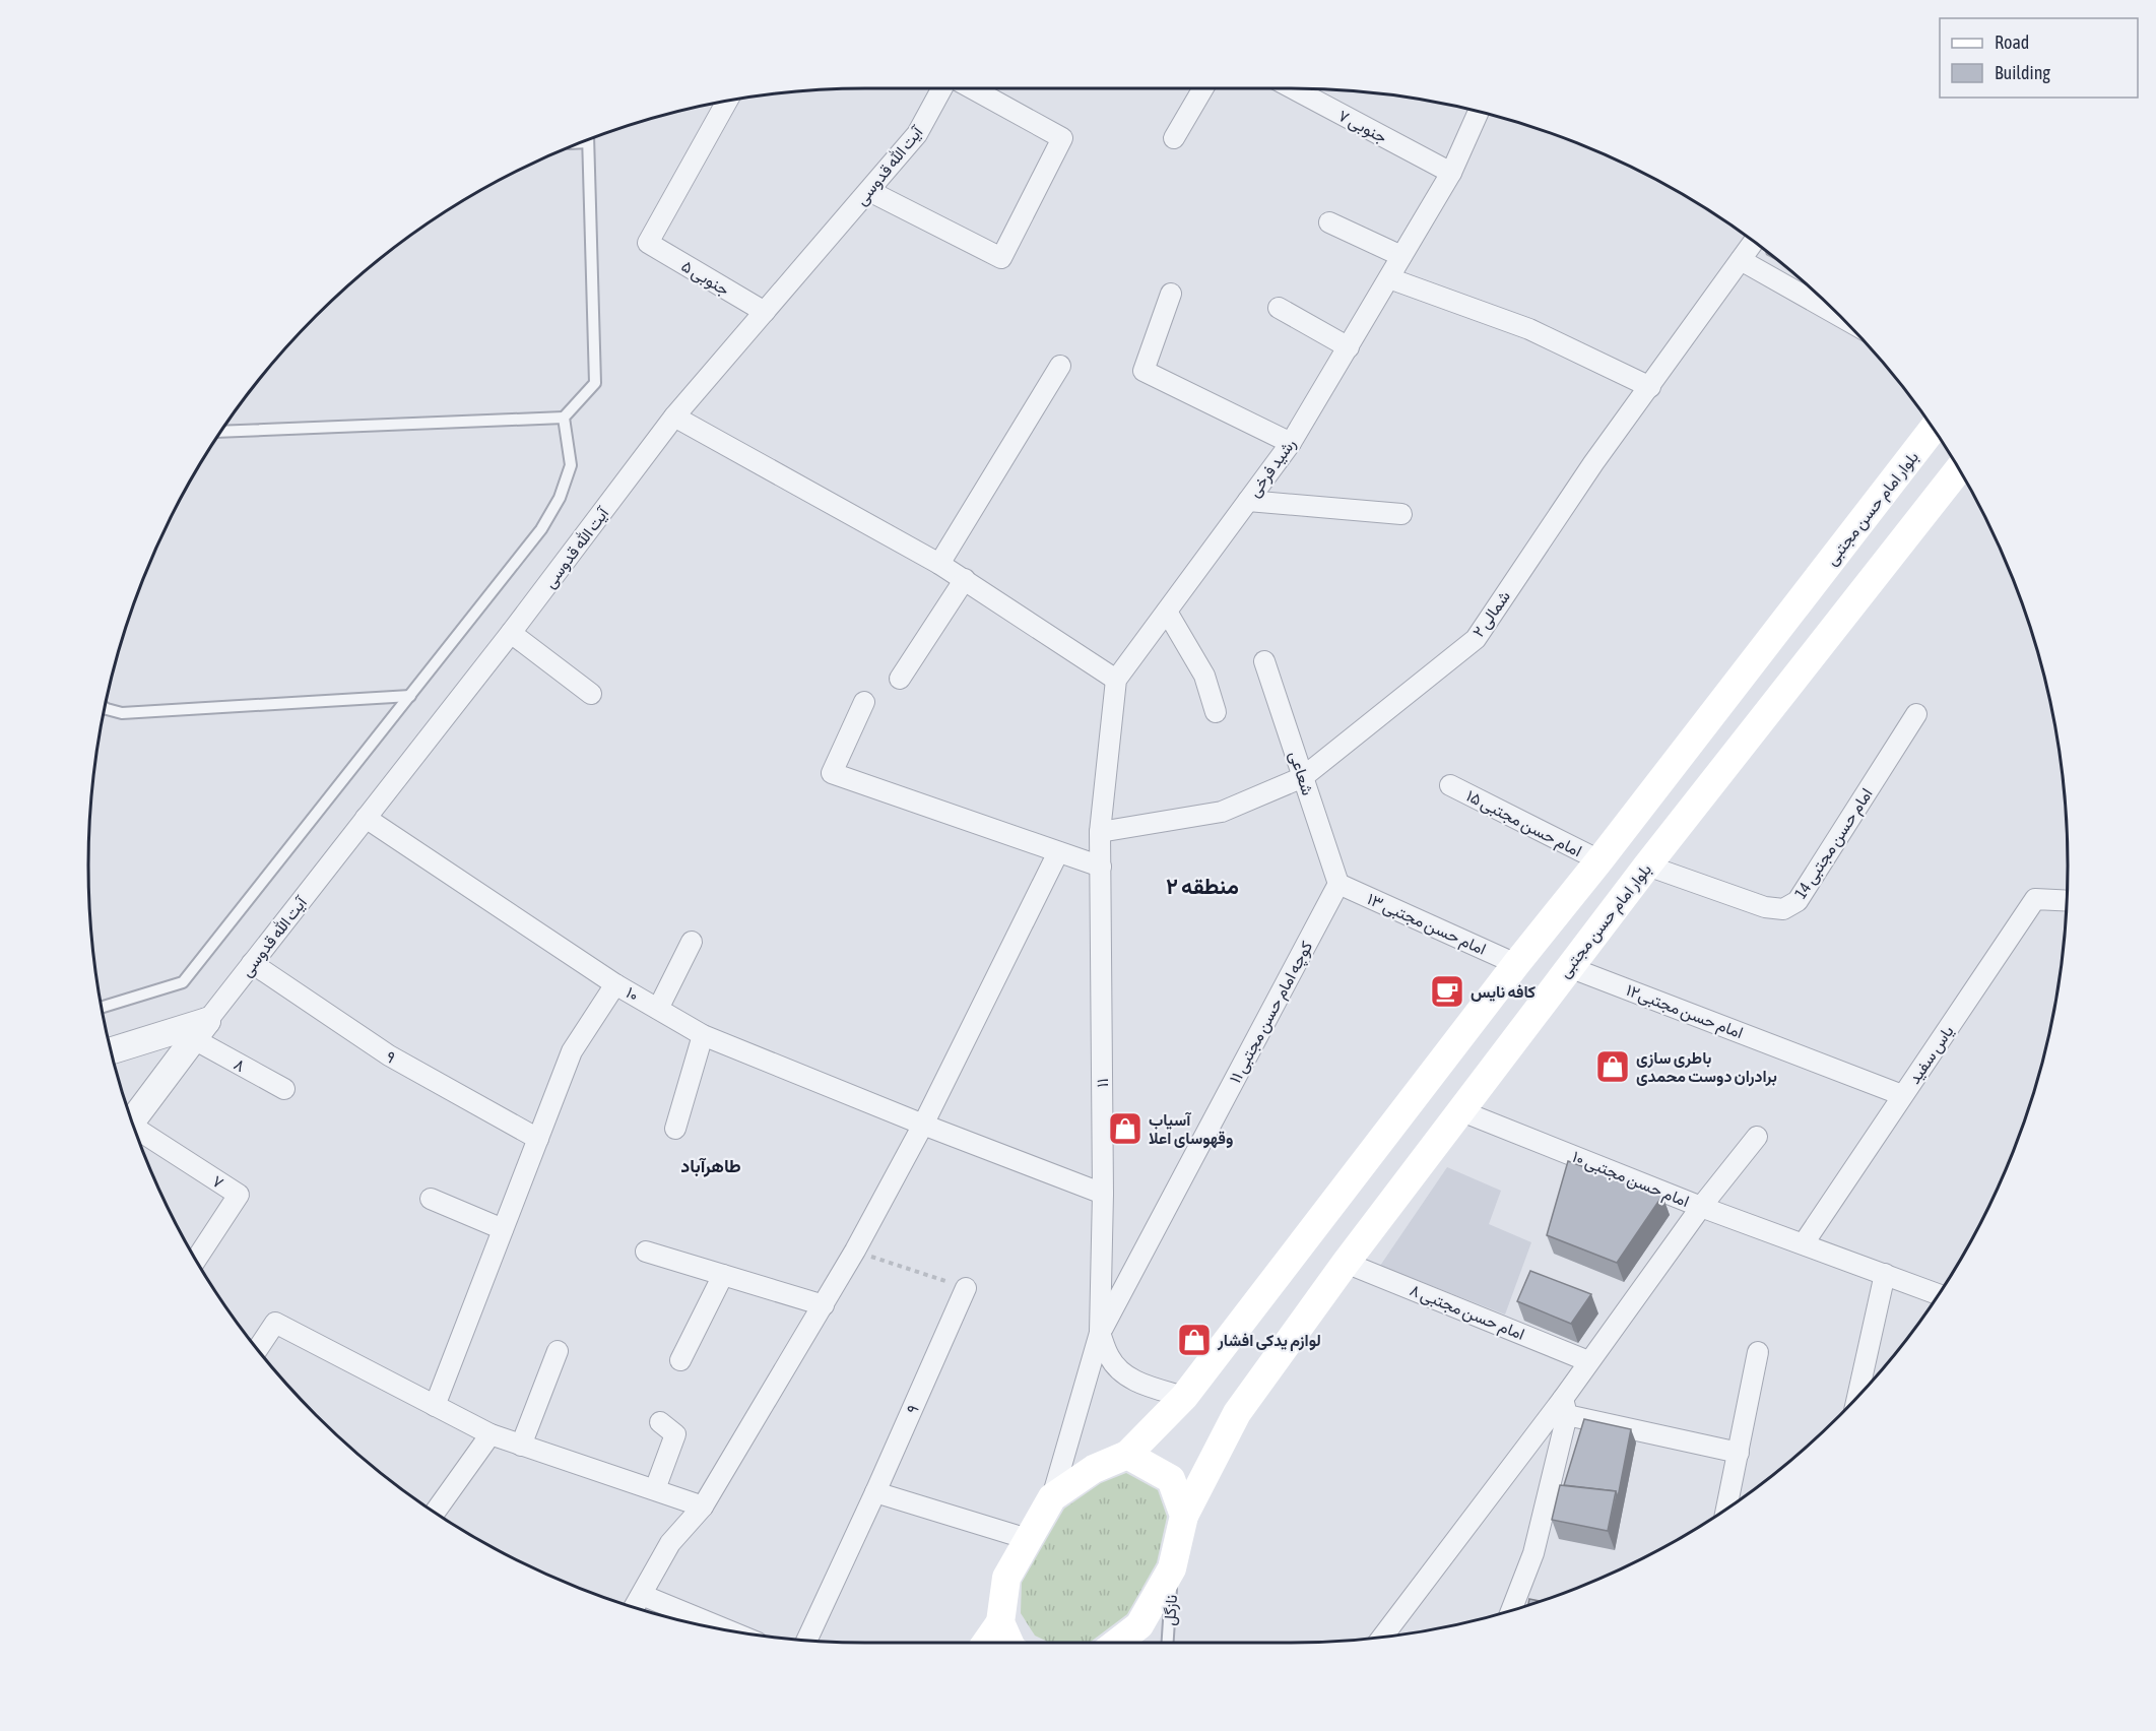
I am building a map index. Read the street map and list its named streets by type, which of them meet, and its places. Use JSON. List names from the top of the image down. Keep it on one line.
{"streets":{"main road":["بلوار امام حسن مجتبی"],"street":["۷ جنوبی","آیت الله قدوسی","۵ جنوبی","رشید فرخی","۲ شمالی","شعاعی","امام حسن مجتبی ۱۵","امام حسن مجتبی 14","امام حسن مجتبی ۱۳","۱۰","امام حسن مجتبی۱۲","کوچه امام حسن مجتبی ۱۱","یاس سفید","۹","۸","۱۱","امام حسن مجتبی ۱۰","۷","امام حسن مجتبی ۸"],"lane":["نازگل"]},"crossings":[["۷ جنوبی","رشید فرخی"],["آیت الله قدوسی","۵ جنوبی"],["آیت الله قدوسی","۱۰"],["آیت الله قدوسی","۹"],["آیت الله قدوسی","۸"],["بلوار امام حسن مجتبی","امام حسن مجتبی ۱۵"],["بلوار امام حسن مجتبی","امام حسن مجتبی 14"],["بلوار امام حسن مجتبی","امام حسن مجتبی ۱۳"],["بلوار امام حسن مجتبی","امام حسن مجتبی۱۲"],["بلوار امام حسن مجتبی","۱۱"],["بلوار امام حسن مجتبی","امام حسن مجتبی ۱۰"],["بلوار امام حسن مجتبی","امام حسن مجتبی ۸"],["بلوار امام حسن مجتبی","نازگل"],["۲ شمالی","شعاعی"],["۲ شمالی","۱۱"],["شعاعی","امام حسن مجتبی ۱۳"],["شعاعی","کوچه امام حسن مجتبی ۱۱"],["امام حسن مجتبی ۱۳","کوچه امام حسن مجتبی ۱۱"],["۱۰","۱۱"],["امام حسن مجتبی۱۲","یاس سفید"],["کوچه امام حسن مجتبی ۱۱","۱۱"],["یاس سفید","امام حسن مجتبی ۱۰"]],"districts":["منطقه ۲","طاهرآباد"],"places":{"cafe":["کافه نایس"],"shop":["باطری سازی برادران دوست محمدی","آسیاب وقهوسای اعلا","لوازم یدکی افشار"]},"legend":["Road","Building"]}
